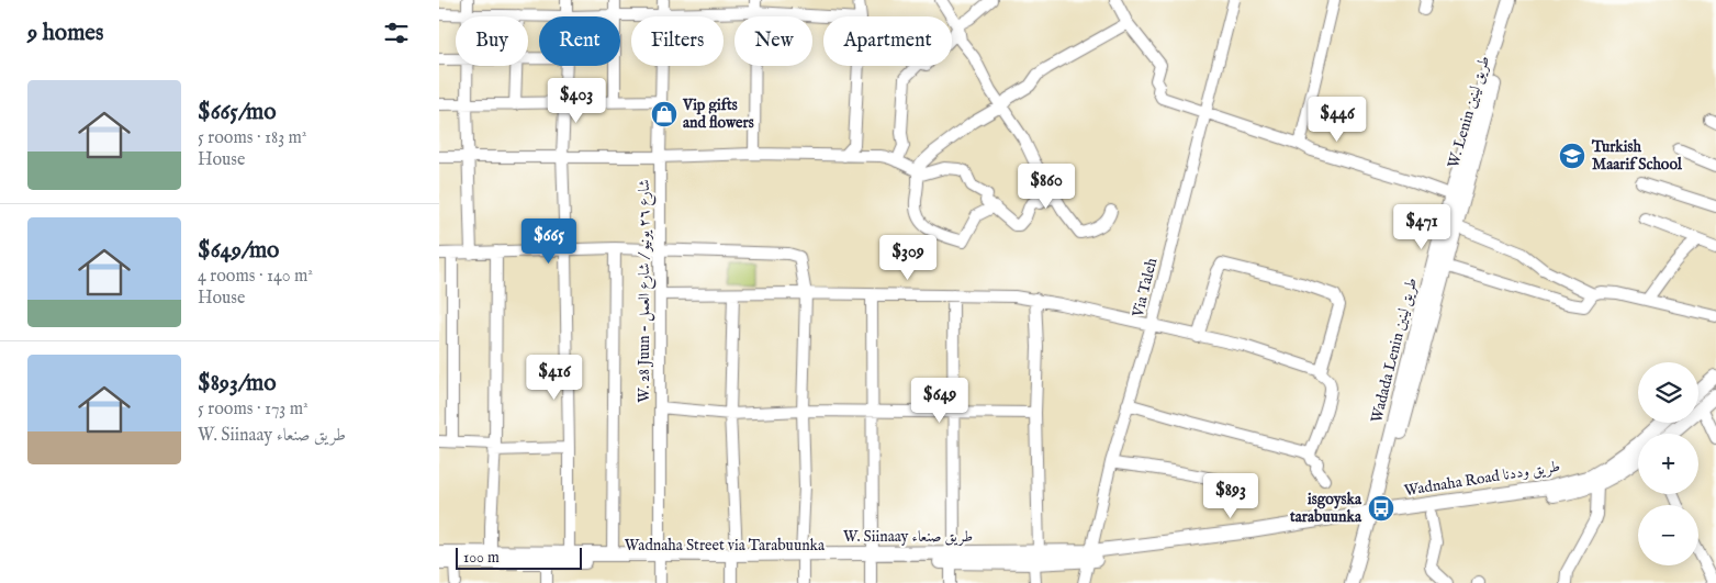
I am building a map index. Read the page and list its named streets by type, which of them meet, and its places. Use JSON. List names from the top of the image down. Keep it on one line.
{"streets":{"main road":["W. Lenin طريق لينين","Wadada Lenin طريق لينين","Wadnaha Road طريق وددنا","W. Siinaay طريق صنعاء","Wadnaha Street via Tarabuunka"],"street":["Via Taleh","W. 28 Juun - شارع ٢٦ يونيو / شارع العمل"]},"crossings":[["W. Lenin طريق لينين","Wadada Lenin طريق لينين"],["Via Taleh","W. Siinaay طريق صنعاء"],["W. 28 Juun - شارع ٢٦ يونيو / شارع العمل","W. Siinaay طريق صنعاء"],["W. 28 Juun - شارع ٢٦ يونيو / شارع العمل","Wadnaha Street via Tarabuunka"],["Wadada Lenin طريق لينين","Wadnaha Road طريق وددنا"],["Wadada Lenin طريق لينين","W. Siinaay طريق صنعاء"],["Wadnaha Road طريق وددنا","W. Siinaay طريق صنعاء"],["W. Siinaay طريق صنعاء","Wadnaha Street via Tarabuunka"]],"places":{"shop":["Vip gifts and flowers"],"school or university":["Turkish Maarif School"],"bus stop":["isgoyska tarabuunka"]},"scale_bar":"100 m","page":{"heading":"9 homes","chip":["Buy","Rent","Filters","New","Apartment"],"list":[{"name":"$665/mo","note":"5 rooms · 183 m² · House"},{"name":"$649/mo","note":"4 rooms · 140 m² · House"},{"name":"$893/mo","note":"5 rooms · 173 m² · W. Siinaay طريق صنعاء"}],"price":["$403","$446","$860","$471","$665","$309","$416","$649","$893"],"map_buttons":["+","−"],"scale":"100 m"}}
